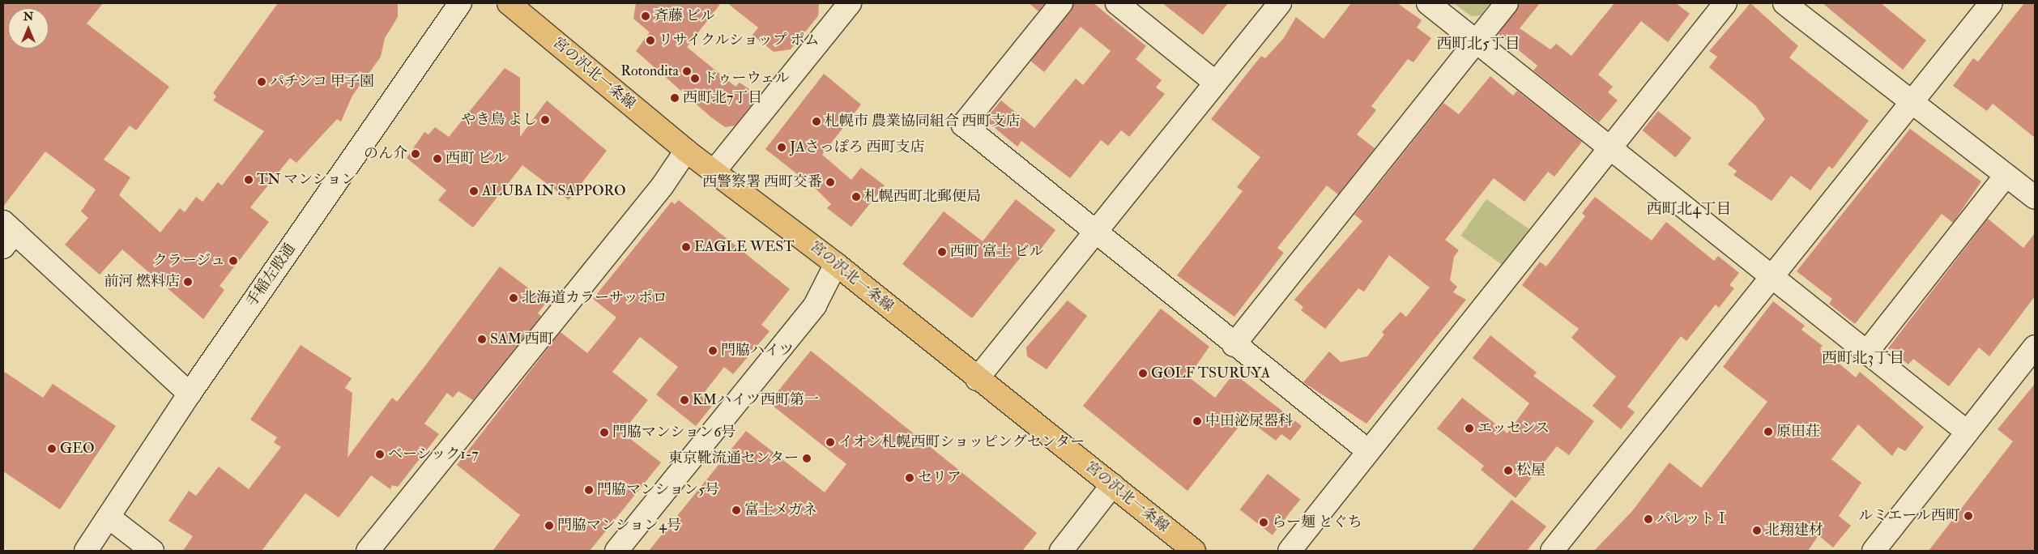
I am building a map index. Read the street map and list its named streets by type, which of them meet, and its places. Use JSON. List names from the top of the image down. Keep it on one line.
{"streets":{"main road":["宮の沢北一条線"],"street":["手稲左股通"]},"districts":["西町北5丁目","西町北4丁目","西町北3丁目"],"places":["斉藤 ビル","リサイクルショップ ポム","Rotondita","ドゥーウェル","パチンコ 甲子園","西町北7丁目","やき鳥 よし","札幌市 農業協同組合 西町支店","JAさっぽろ 西町支店","のん介","西町 ビル","TN マンション","西警察署 西町交番","ALUBA IN SAPPORO","札幌西町北郵便局","EAGLE WEST","西町 富士 ビル","クラージュ","前河 燃料店","北海道カラーサッポロ","SAM 西町","門脇ハイツ","GOLF TSURUYA","KMハイツ西町第一","中田泌尿器科","エッセンス","原田荘","門脇マンション6号","イオン札幌西町ショッピングセンター","GEO","ベーシック1-7","東京靴流通センター","松屋","セリア","門脇マンション5号","富士メガネ","ルミエール西町","パレットⅠ","らー麺 とぐち","門脇マンション4号","北翔建材"],"north":"top"}
